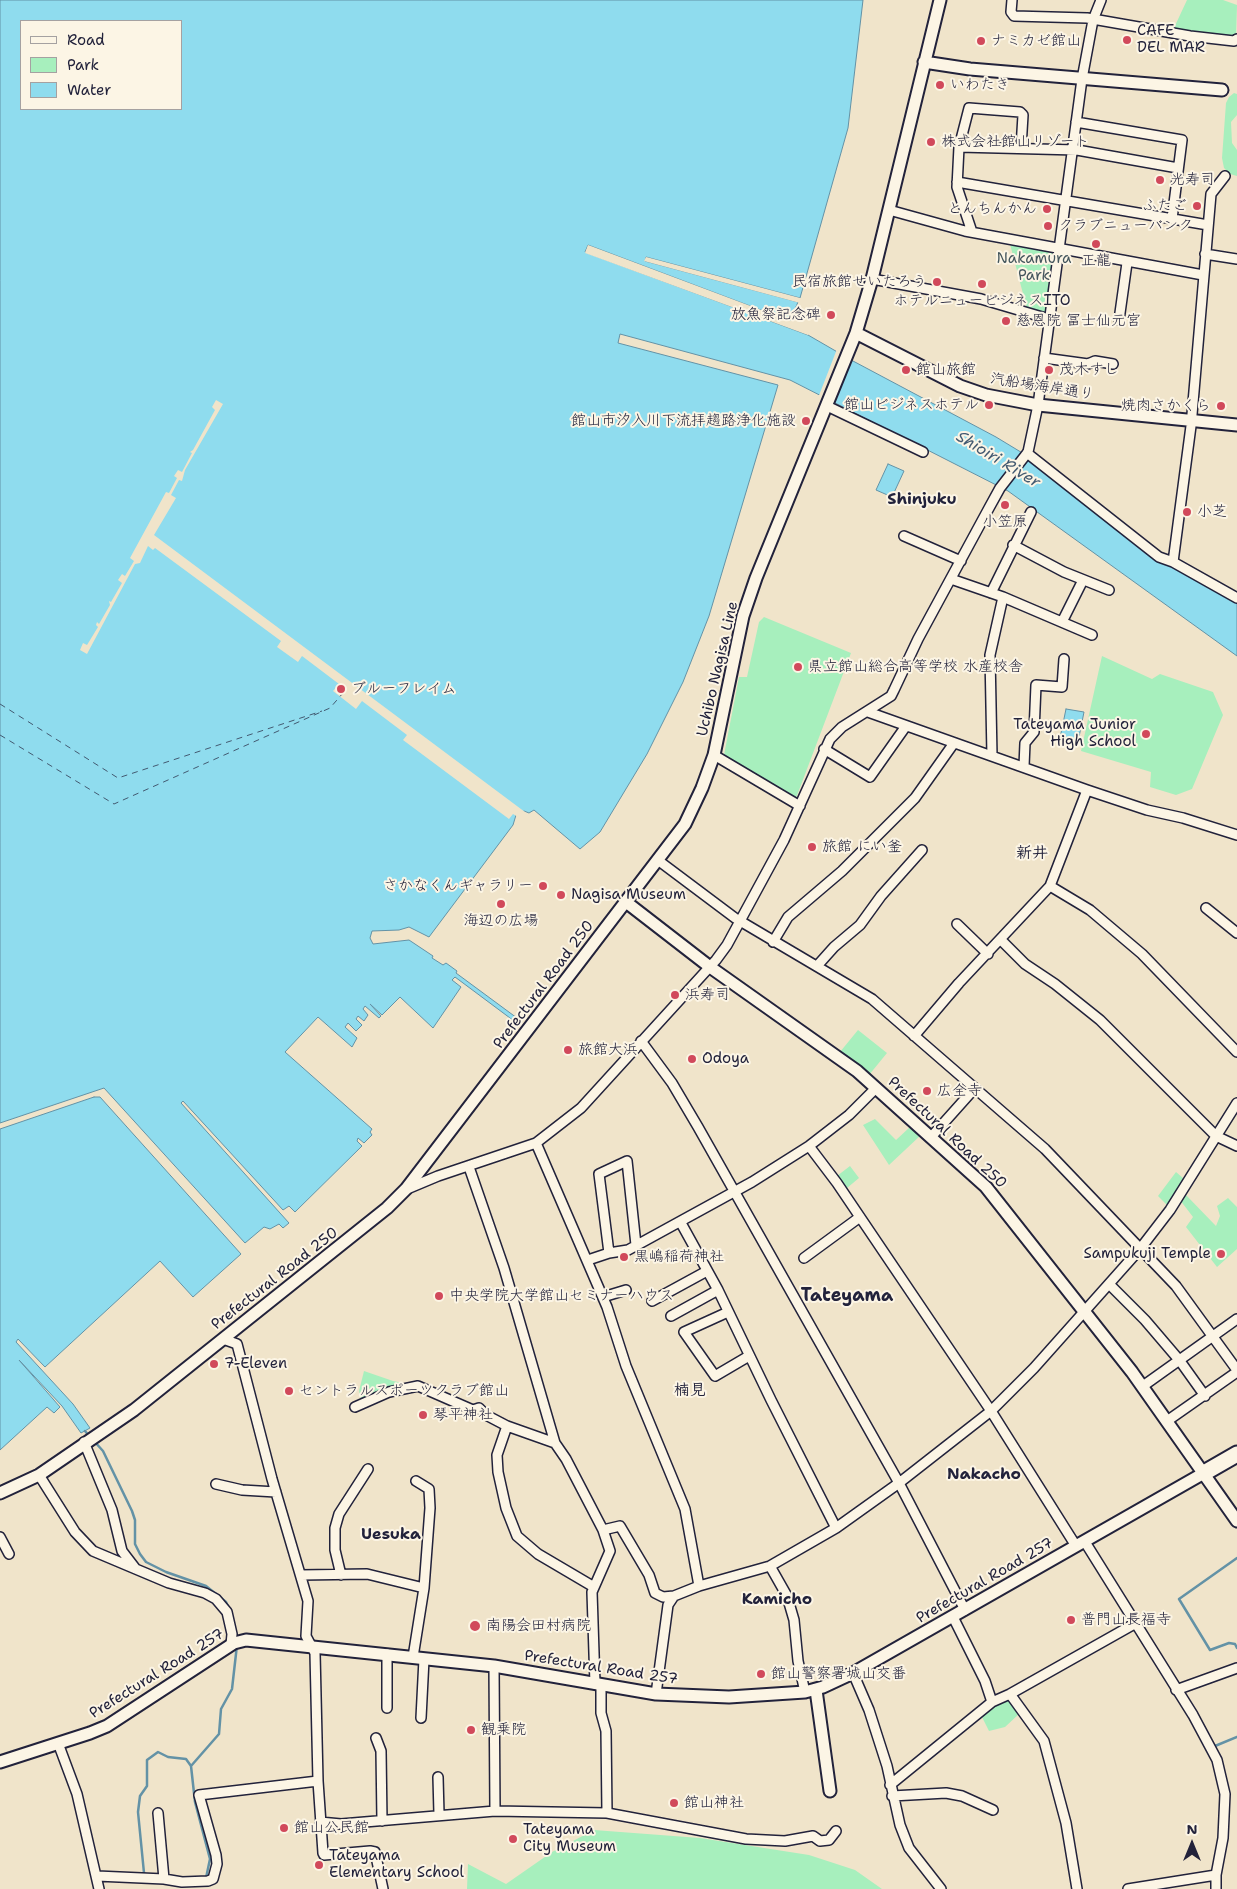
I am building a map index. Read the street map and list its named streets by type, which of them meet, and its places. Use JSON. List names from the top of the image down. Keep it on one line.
{"streets":{"main road":["汽船場海岸通り","Uchibo Nagisa Line","Prefectural Road 250","Prefectural Road 257"]},"crossings":[["汽船場海岸通り","Uchibo Nagisa Line"],["Uchibo Nagisa Line","Prefectural Road 250"],["Prefectural Road 250","Prefectural Road 257"]],"districts":["Shinjuku","新井","Tateyama","楠見","Nakacho","Uesuka","Kamicho"],"water":["Shioiri River"],"parks":["Nakamura Park"],"places":["CAFE DEL MAR","ナミカゼ館山","いわたき","株式会社館山リゾート","光寿司","ふたご","とんちんかん","クラブニューバンク","正龍","民宿旅館せいたろう","ホテルニュービジネスITO","放魚祭記念碑","慈恩院 冨士仙元宮","館山旅館","茂木すし","館山ビジネスホテル","焼肉さかくら","館山市汐入川下流拝趨路浄化施設","小笠原","小芝","県立館山総合高等学校 水産校舎","ブルーフレイム","Tateyama Junior High School","旅館 にい釜","さかなくんギャラリー","Nagisa Museum","海辺の広場","浜寿司","旅館大浜","Odoya","広全寺","Sampukuji Temple","黒嶋稲荷神社","中央学院大学館山セミナーハウス","7-Eleven","セントラルスポーツクラブ館山","琴平神社","普門山長福寺","南陽会田村病院","館山警察署城山交番","観乗院","館山神社","館山公民館","Tateyama City Museum","Tateyama Elementary School"],"legend":["Road","Park","Water"],"north":"top"}
